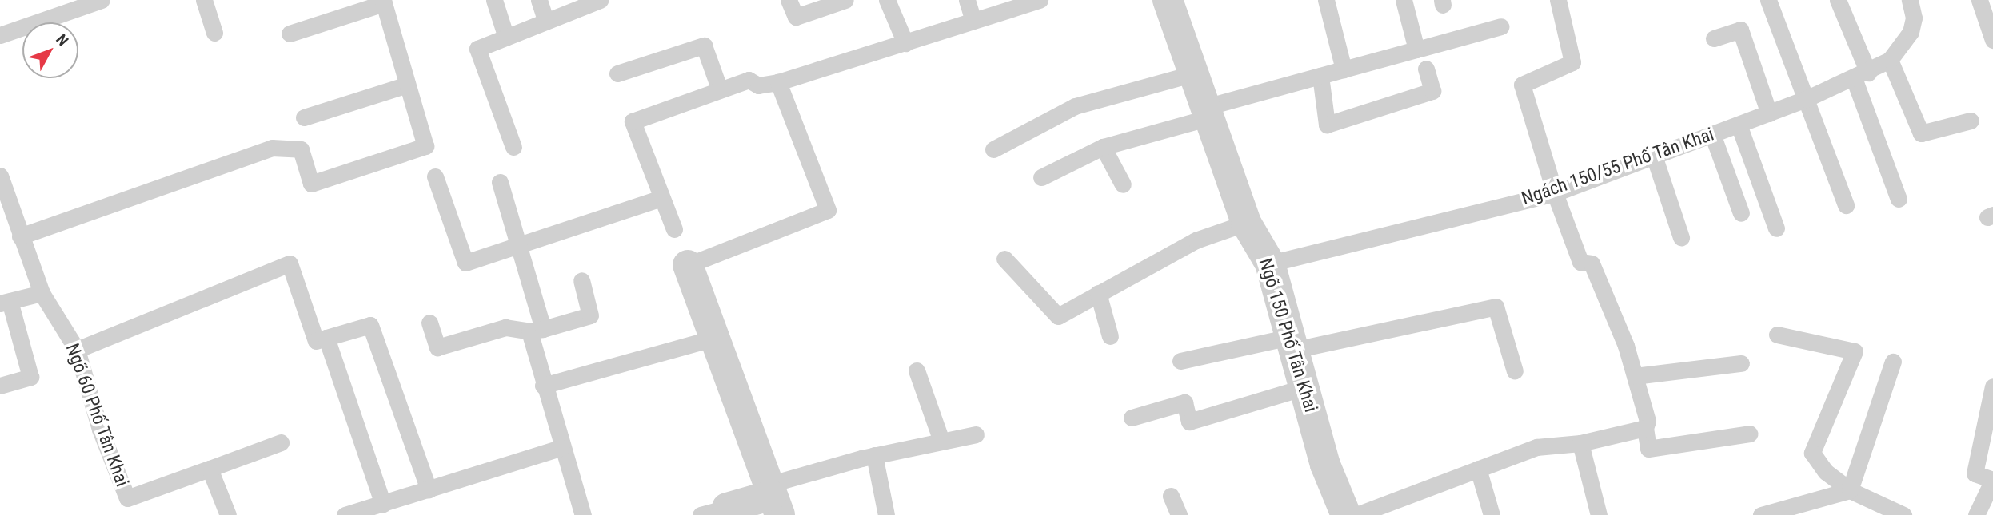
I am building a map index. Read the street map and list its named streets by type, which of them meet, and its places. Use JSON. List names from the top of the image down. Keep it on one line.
{"streets":{"street":["Ngõ 150 Phố Tân Khai"],"lane":["Ngách 150/55 Phố Tân Khai","Ngõ 60 Phố Tân Khai"]},"crossings":[["Ngách 150/55 Phố Tân Khai","Ngõ 150 Phố Tân Khai"]],"north":"top right"}
